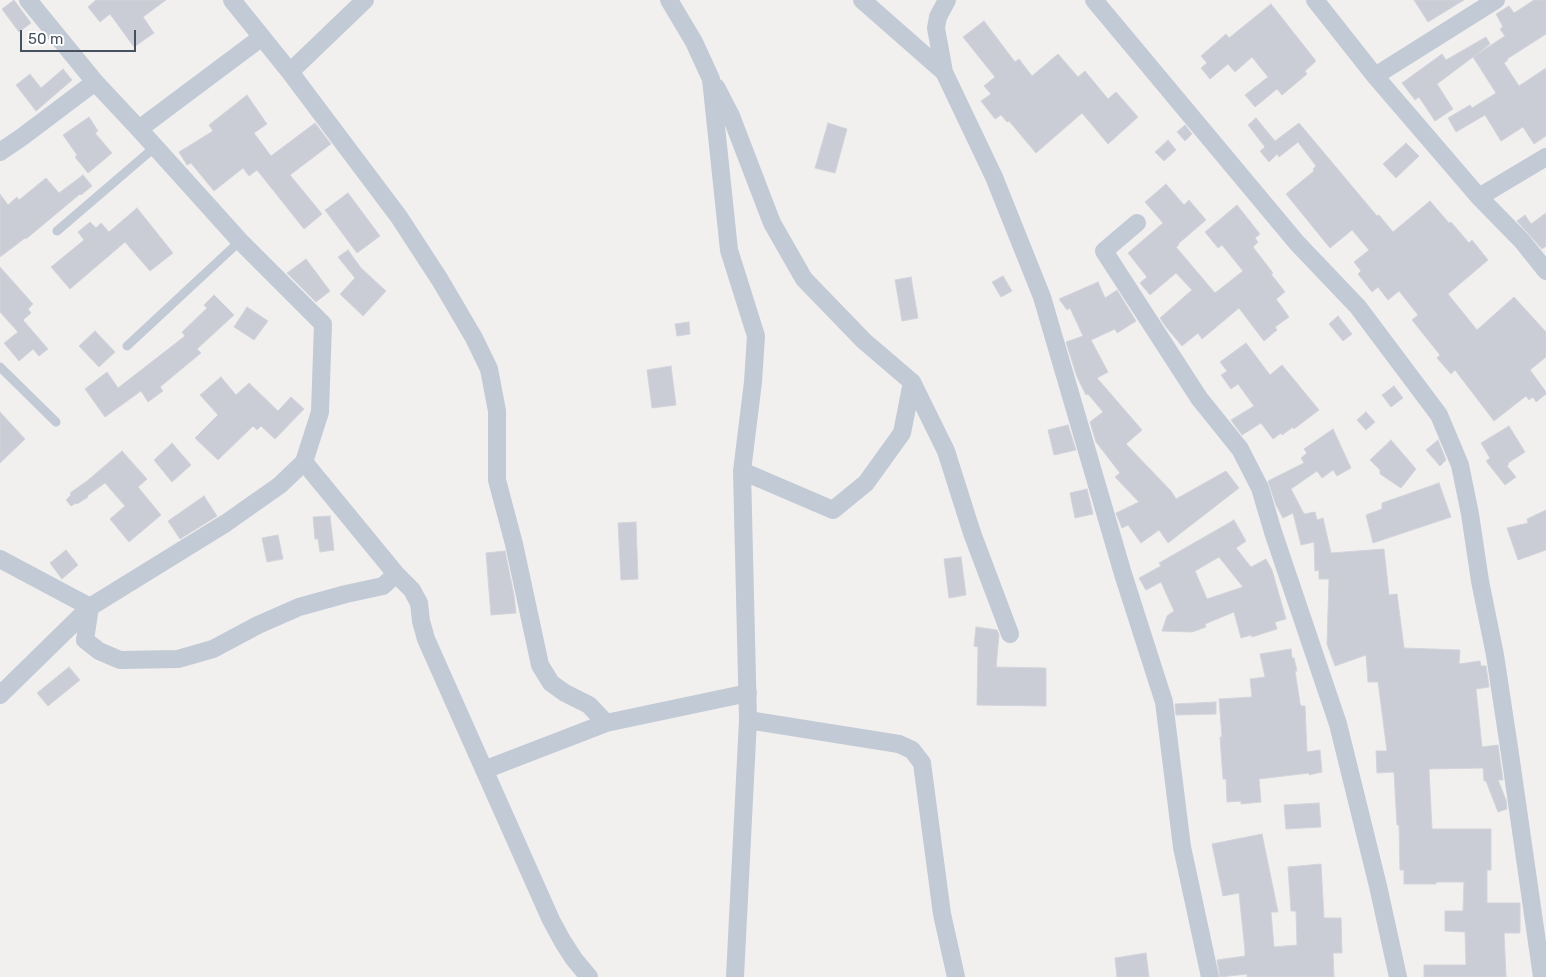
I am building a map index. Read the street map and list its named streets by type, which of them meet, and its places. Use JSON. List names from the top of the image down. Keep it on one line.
{"scale_bar":"50 m"}
